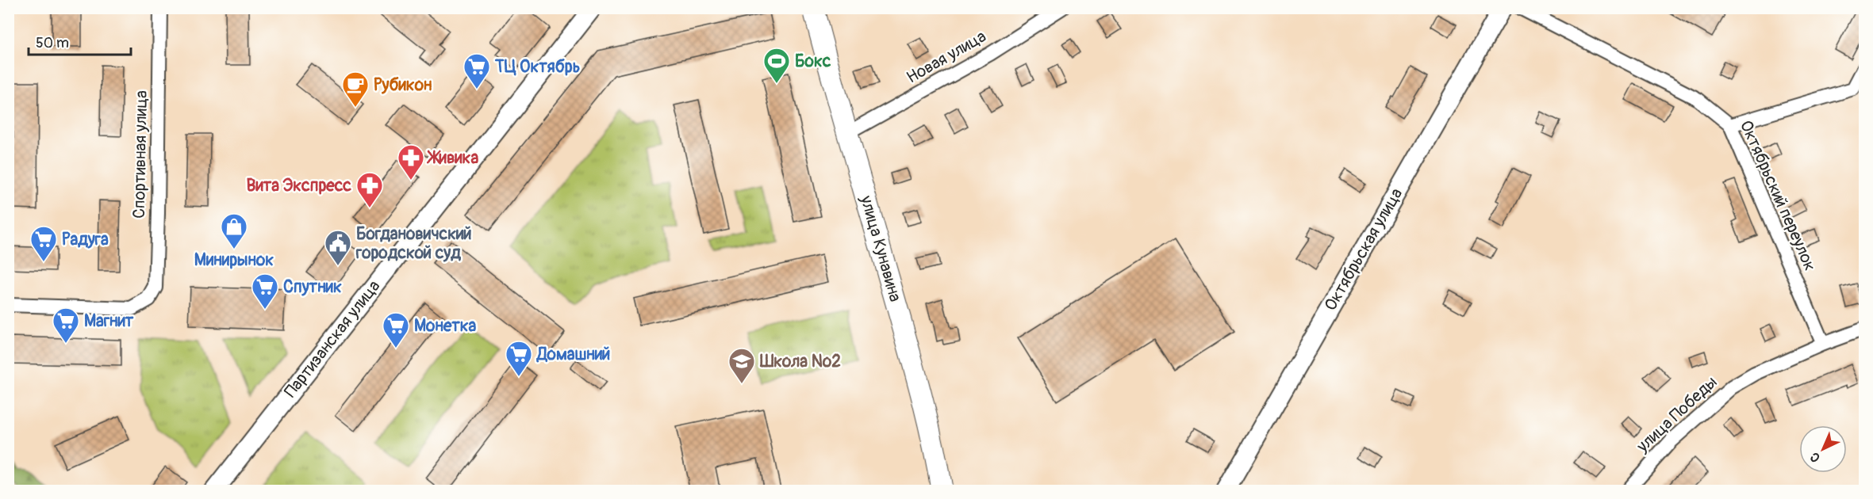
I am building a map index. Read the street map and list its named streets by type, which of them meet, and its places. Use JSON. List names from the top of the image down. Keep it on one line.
{"streets":{"main road":["улица Кунавина"],"street":["Новая улица","Спортивная улица","Октябрьский переулок","Октябрьская улица","Партизанская улица","улица Победы"]},"crossings":[["Новая улица","улица Кунавина"],["Октябрьский переулок","улица Победы"]],"places":{"sports":["Бокс"],"supermarket":["ТЦ Октябрь","Радуга","Спутник","Магнит","Монетка","Домашний"],"cafe":["Рубикон"],"pharmacy":["Живика","Вита Экспресс"],"shop":["Минирынок"],"public building":["Богдановичский городской суд"],"school or university":["Школа №2"]},"scale_bar":"50 m","north":"bottom left"}
